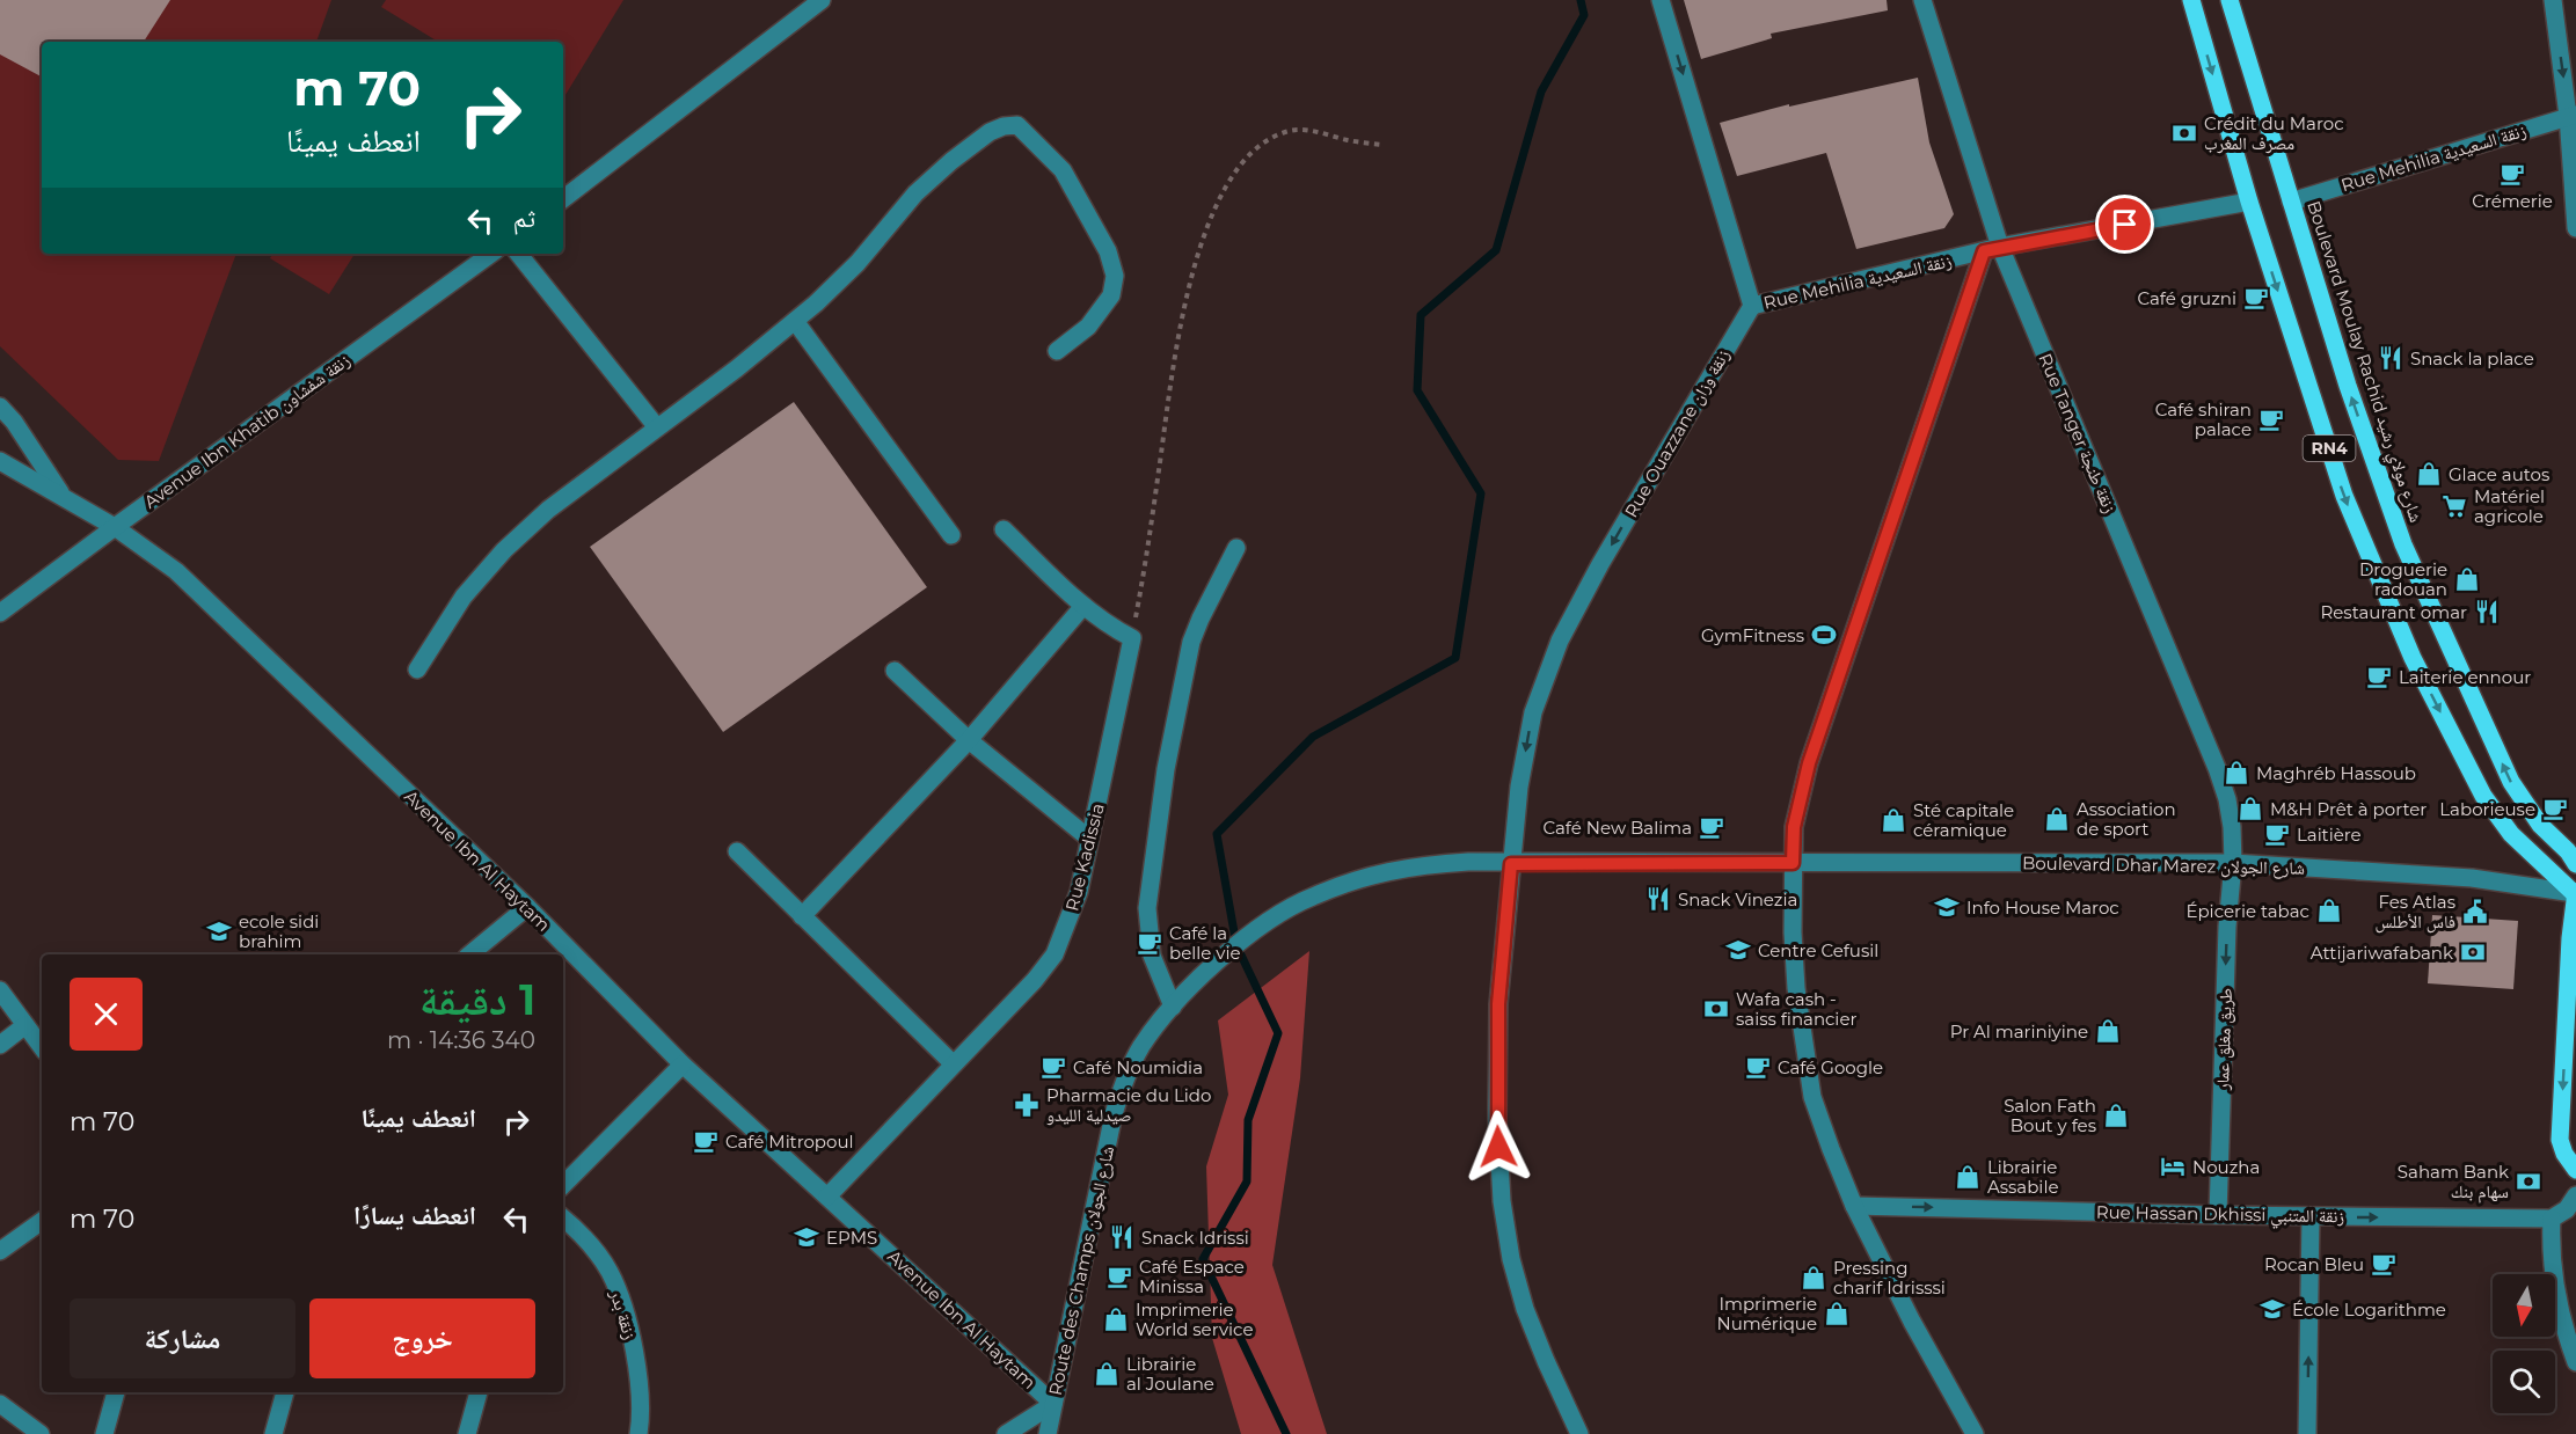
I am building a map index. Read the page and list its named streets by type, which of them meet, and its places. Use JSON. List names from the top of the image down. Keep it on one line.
{"streets":{"main road":["Boulevard Moulay Rachid شارع مولاي رشيد","RN4"],"street":["Rue Mehilia زنقة السعيدية","Avenue Ibn Khatib زنقة شفشاون","Rue Ouazzane زنقة وزان","Rue Tanger زنقة طنجة","Rue Kadissia","Avenue Ibn Al Haytam","Boulevard Dhar Marez شارع الجولان","طريق مغلق عمار","Rue Hassan Dkhissi زنقة المتنبي","Route des Champs شارع الجولان","زنقة بدر"]},"crossings":[["Rue Mehilia زنقة السعيدية","Boulevard Moulay Rachid شارع مولاي رشيد"],["Rue Mehilia زنقة السعيدية","Rue Ouazzane زنقة وزان"],["Rue Mehilia زنقة السعيدية","Rue Tanger زنقة طنجة"],["Rue Mehilia زنقة السعيدية","RN4"],["Avenue Ibn Khatib زنقة شفشاون","Avenue Ibn Al Haytam"],["Rue Ouazzane زنقة وزان","Boulevard Dhar Marez شارع الجولان"],["Rue Ouazzane زنقة وزان","Route des Champs شارع الجولان"],["Rue Tanger زنقة طنجة","Boulevard Dhar Marez شارع الجولان"],["Rue Tanger زنقة طنجة","طريق مغلق عمار"],["RN4","Boulevard Dhar Marez شارع الجولان"],["Rue Kadissia","Avenue Ibn Al Haytam"],["Avenue Ibn Al Haytam","Route des Champs شارع الجولان"],["Boulevard Dhar Marez شارع الجولان","طريق مغلق عمار"],["Boulevard Dhar Marez شارع الجولان","Route des Champs شارع الجولان"],["طريق مغلق عمار","Rue Hassan Dkhissi زنقة المتنبي"]],"one_way":["Rue Ouazzane زنقة وزان","طريق مغلق عمار","Rue Hassan Dkhissi زنقة المتنبي"],"places":{"bank":["Crédit du Maroc مصرف المغرب","Attijariwafabank","Wafa cash - saiss financier","Saham Bank سهام بنك"],"cafe":["Crémerie","Café gruzni","Café shiran palace","Laiterie ennour","Laborieuse","Café New Balima","Laitière","Café la belle vie","Café Noumidia","Café Google","Café Mitropoul","Rocan Bleu","Café Espace Minissa"],"restaurant":["Snack la place","Restaurant omar","Snack Vinezia","Snack Idrissi"],"shop":["Glace autos","Droguerie radouan","Maghréb Hassoub","M&H Prêt à porter","Association de sport","Sté capitale céramique","Épicerie tabac","Pr Al mariniyine","Salon Fath Bout y fes","Librairie Assabile","Pressing charif Idrisssi","Imprimerie Numérique","Imprimerie World service","Librairie al Joulane"],"supermarket":["Matériel agricole"],"sports":["GymFitness"],"school or university":["Info House Maroc","ecole sidi brahim","Centre Cefusil","EPMS","École Logarithme"],"public building":["Fes Atlas فاس الأطلس"],"pharmacy":["Pharmacie du Lido صيدلية الليدو"],"hotel":["Nouzha"]},"north":"bottom","page":{"turn":["70 m","انعطف يمينًا"],"then":"ثم","heading":["1 دقيقة","340 m · 14:36"],"list":[{"name":"انعطف يمينًا","value":"70 m"},{"name":"انعطف يسارًا","value":"70 m"}],"buttons":["خروج","مشاركة"]}}
